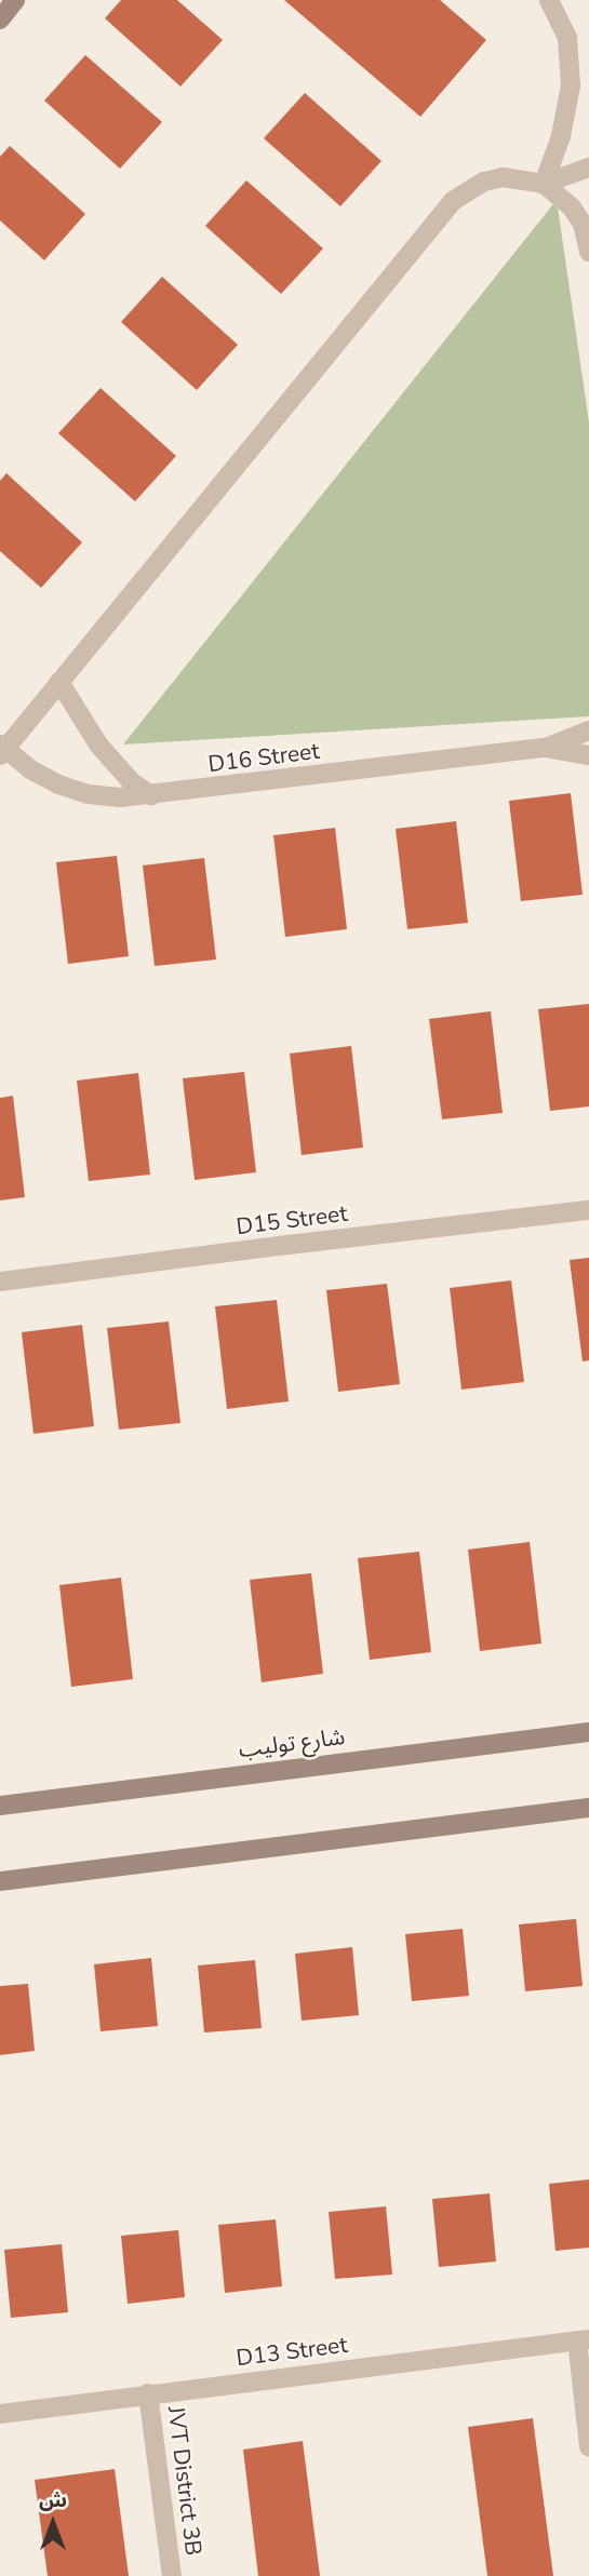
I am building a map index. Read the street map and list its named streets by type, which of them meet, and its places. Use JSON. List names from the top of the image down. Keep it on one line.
{"streets":{"street":["D16 Street","D15 Street","شارع توليب","D13 Street","JVT District 3B"]},"crossings":[["D13 Street","JVT District 3B"]],"north":"top"}
